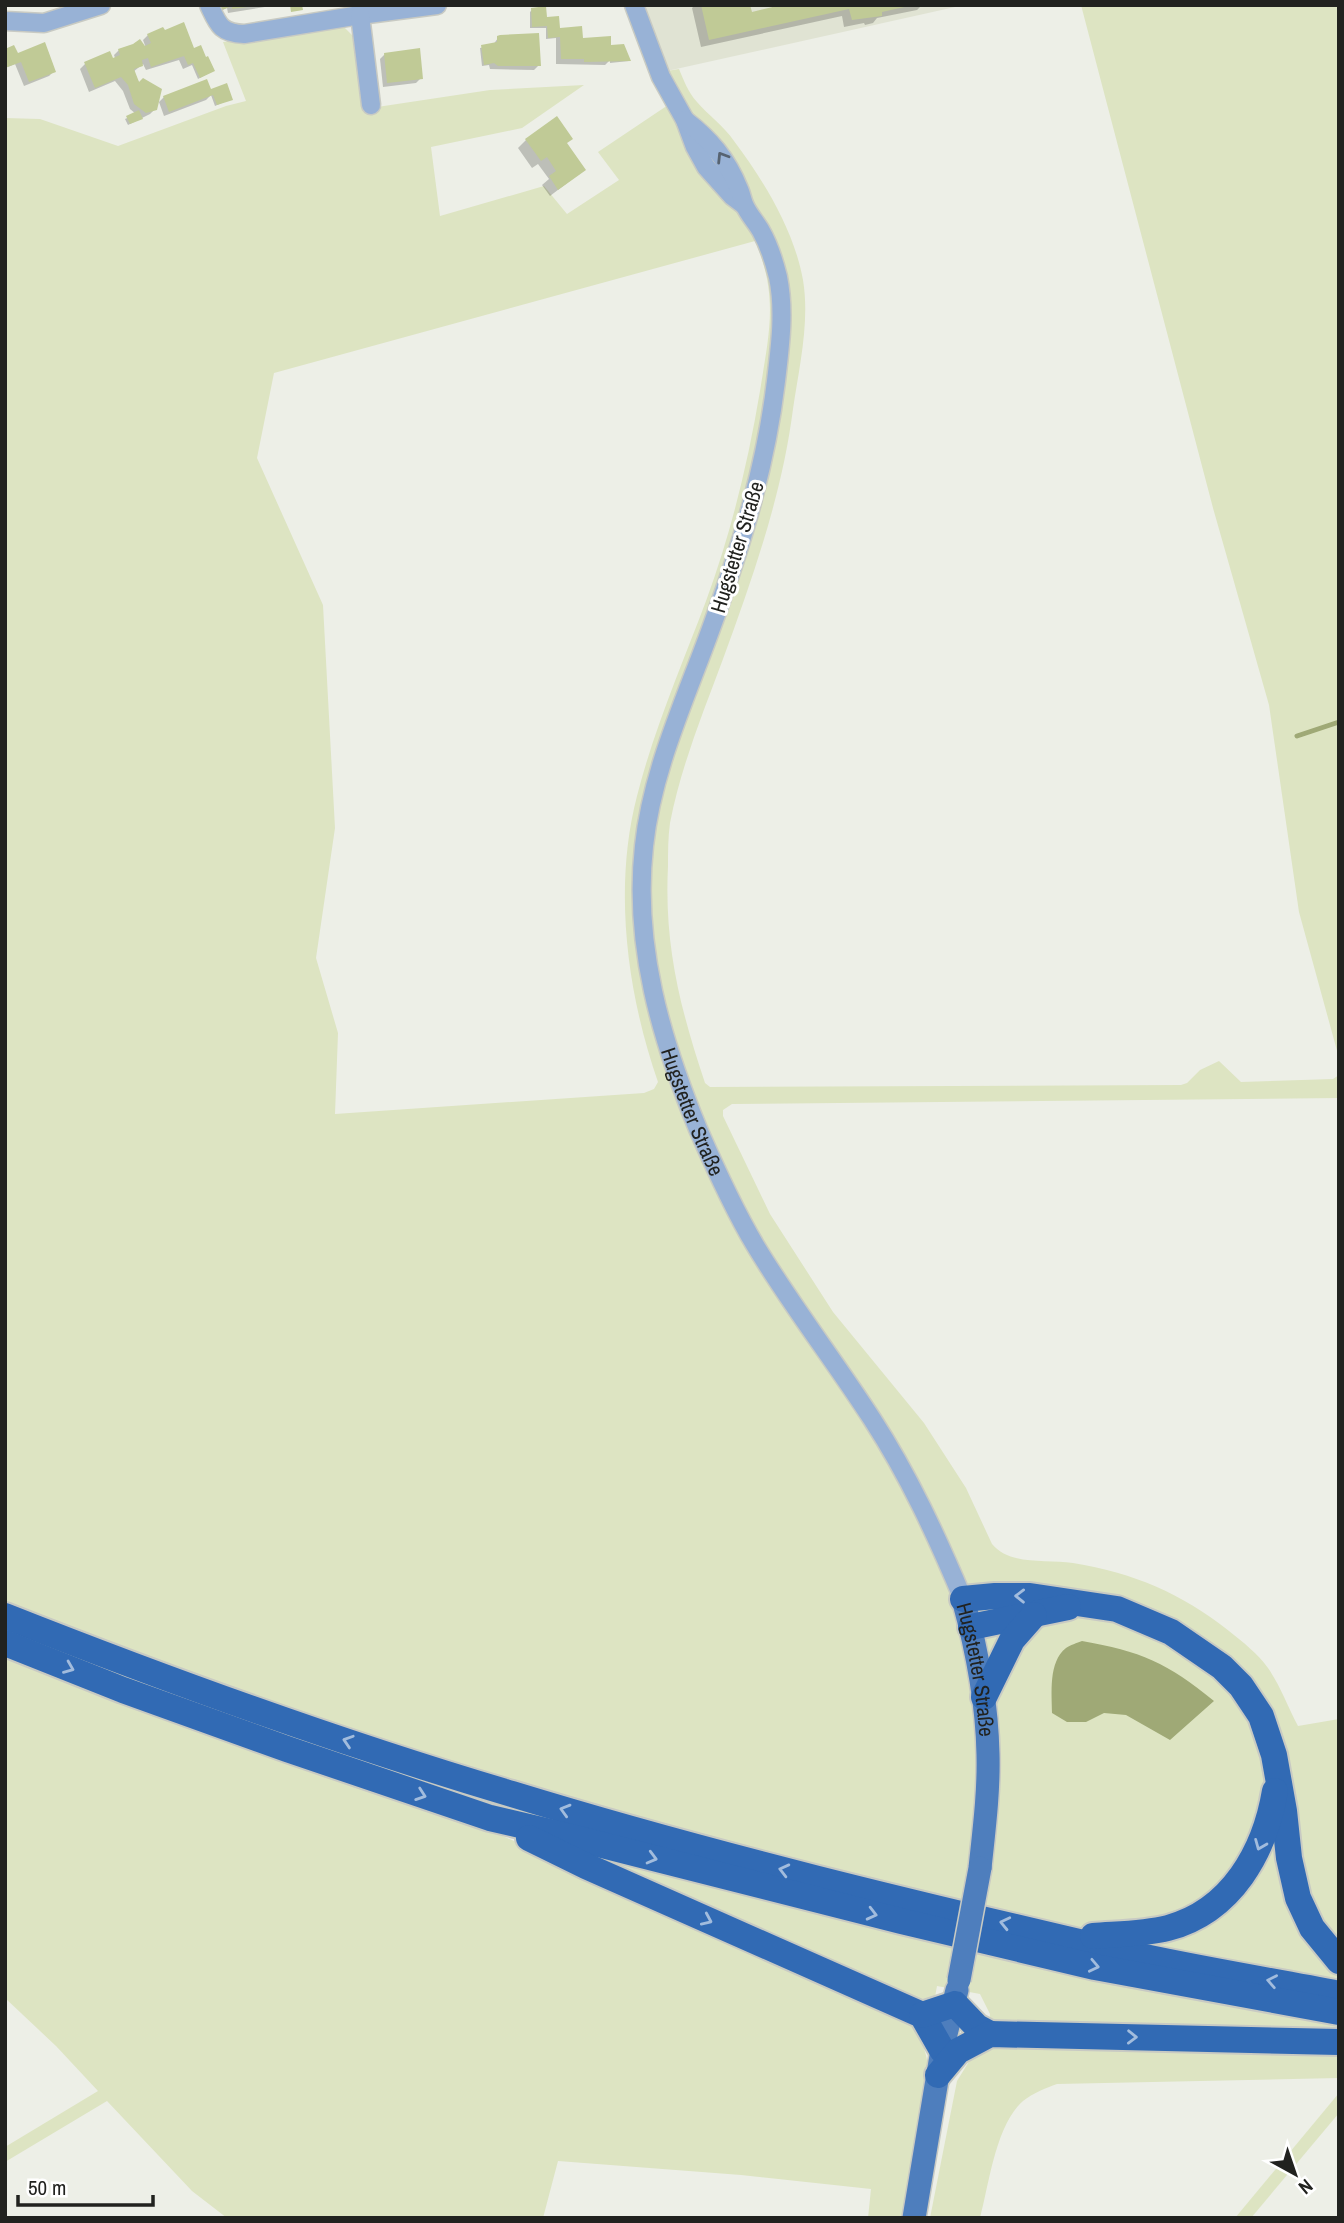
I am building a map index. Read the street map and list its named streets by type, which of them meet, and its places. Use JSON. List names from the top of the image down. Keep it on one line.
{"streets":{"main road":["Hugstetter Straße"]},"scale_bar":"50 m","north":"bottom right"}
